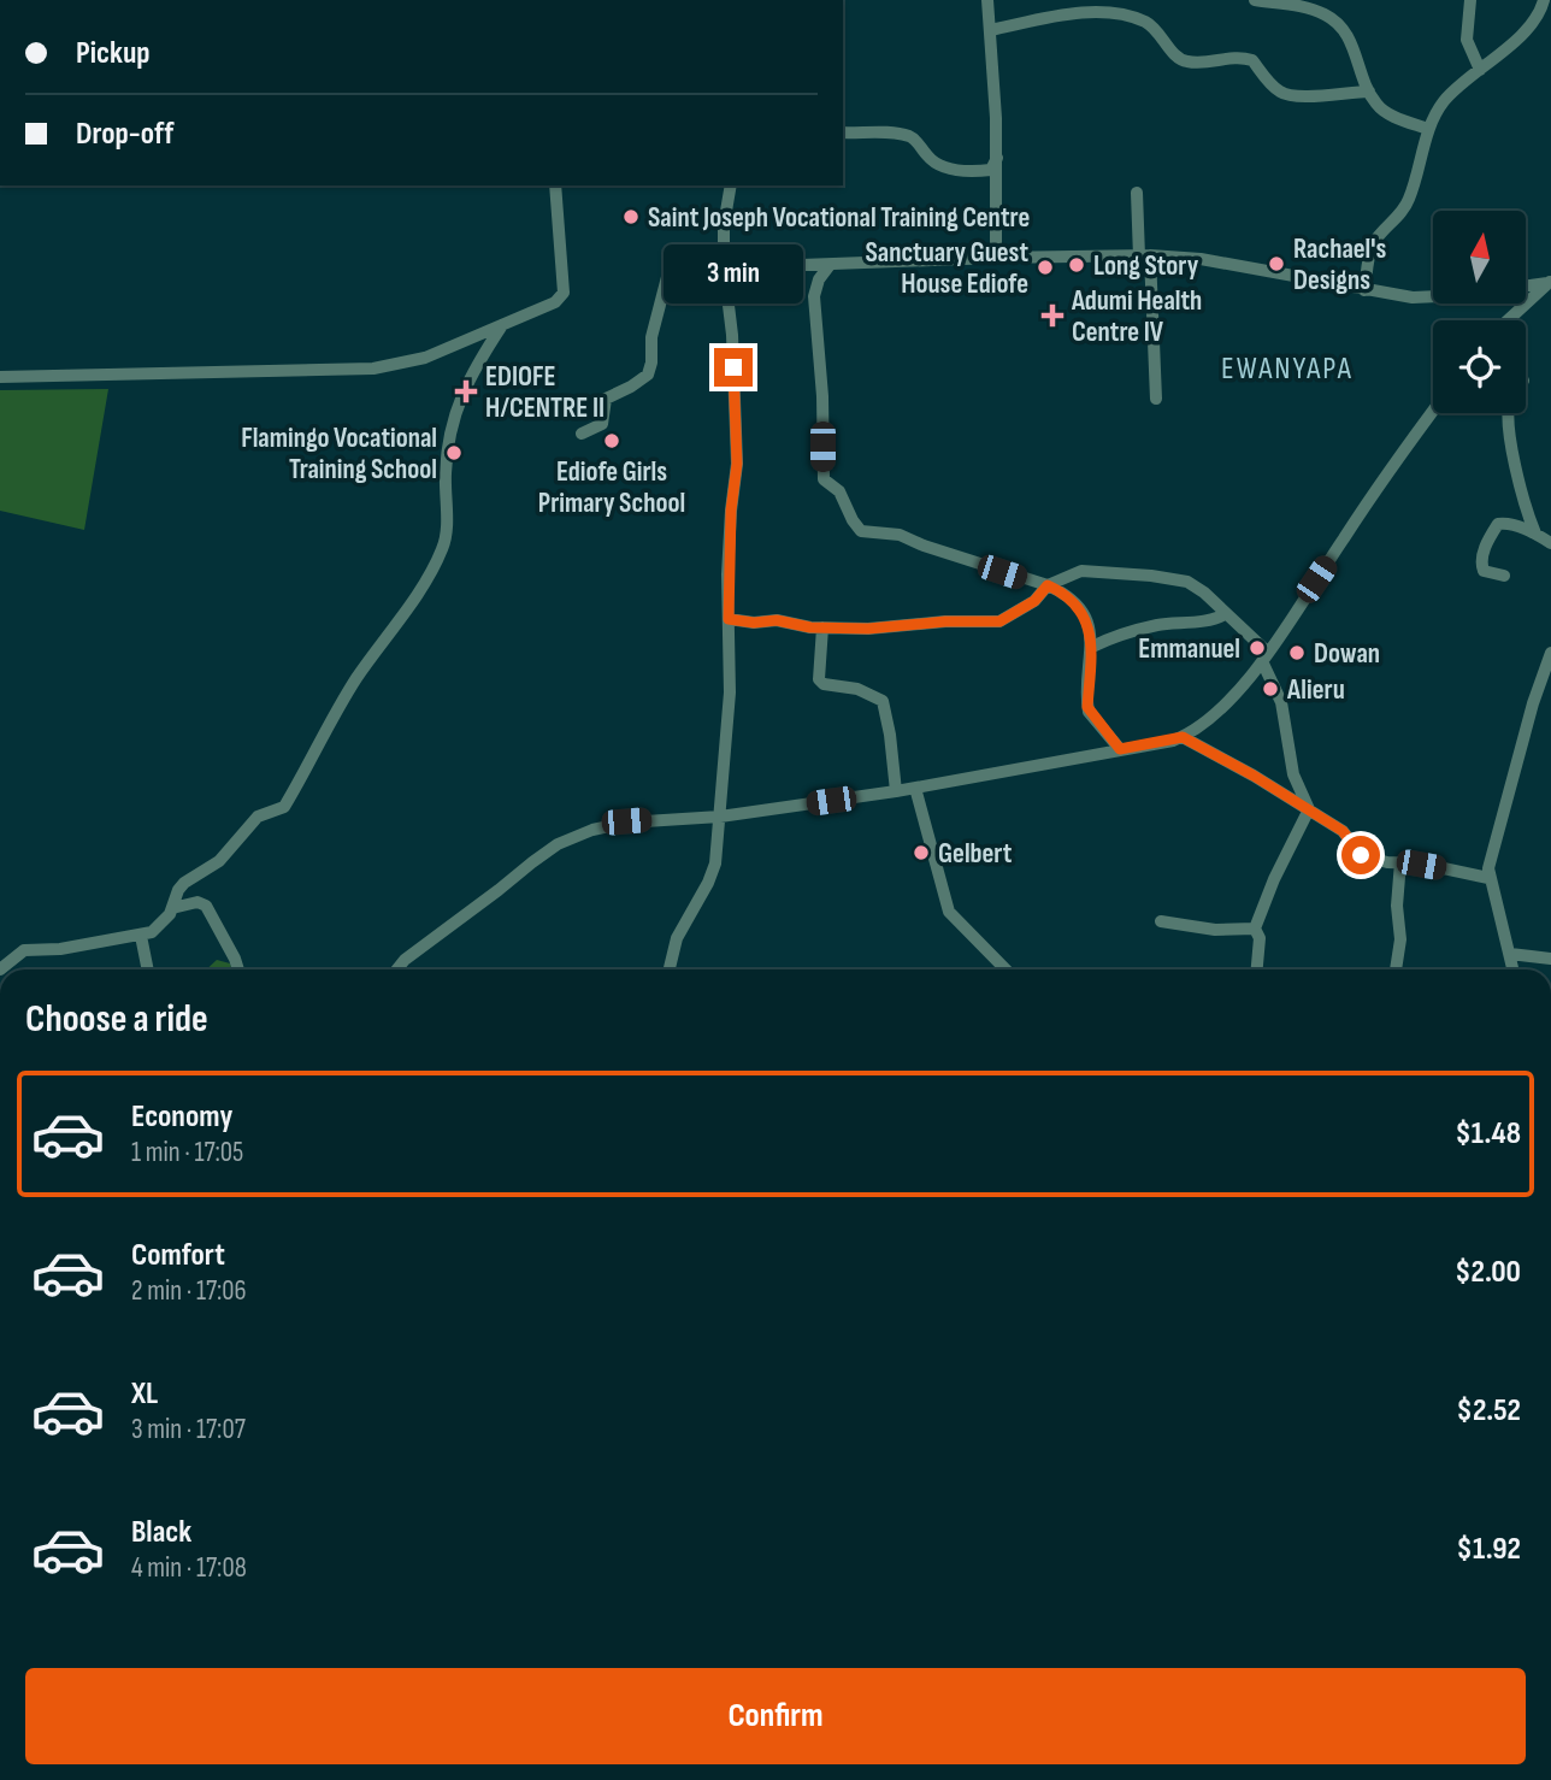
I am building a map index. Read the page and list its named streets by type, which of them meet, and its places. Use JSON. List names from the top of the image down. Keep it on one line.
{"districts":["EWANYAPA"],"places":{"other":["Saint Joseph Vocational Training Centre","Rachael's Designs","Long Story","Sanctuary Guest House Ediofe","Ediofe Girls Primary School","Flamingo Vocational Training School","Emmanuel","Dowan","Alieru","Gelbert"],"health":["Adumi Health Centre IV","EDIOFE H/CENTRE II"]},"north":"top","page":{"banner":["Pickup","Drop-off"],"bubble":"3 min","heading":"Choose a ride","list":[{"name":"Economy","note":"1 min · 17:05","value":"$1.48"},{"name":"Comfort","note":"2 min · 17:06","value":"$2.00"},{"name":"XL","note":"3 min · 17:07","value":"$2.52"},{"name":"Black","note":"4 min · 17:08","value":"$1.92"}],"buttons":"Confirm"}}
